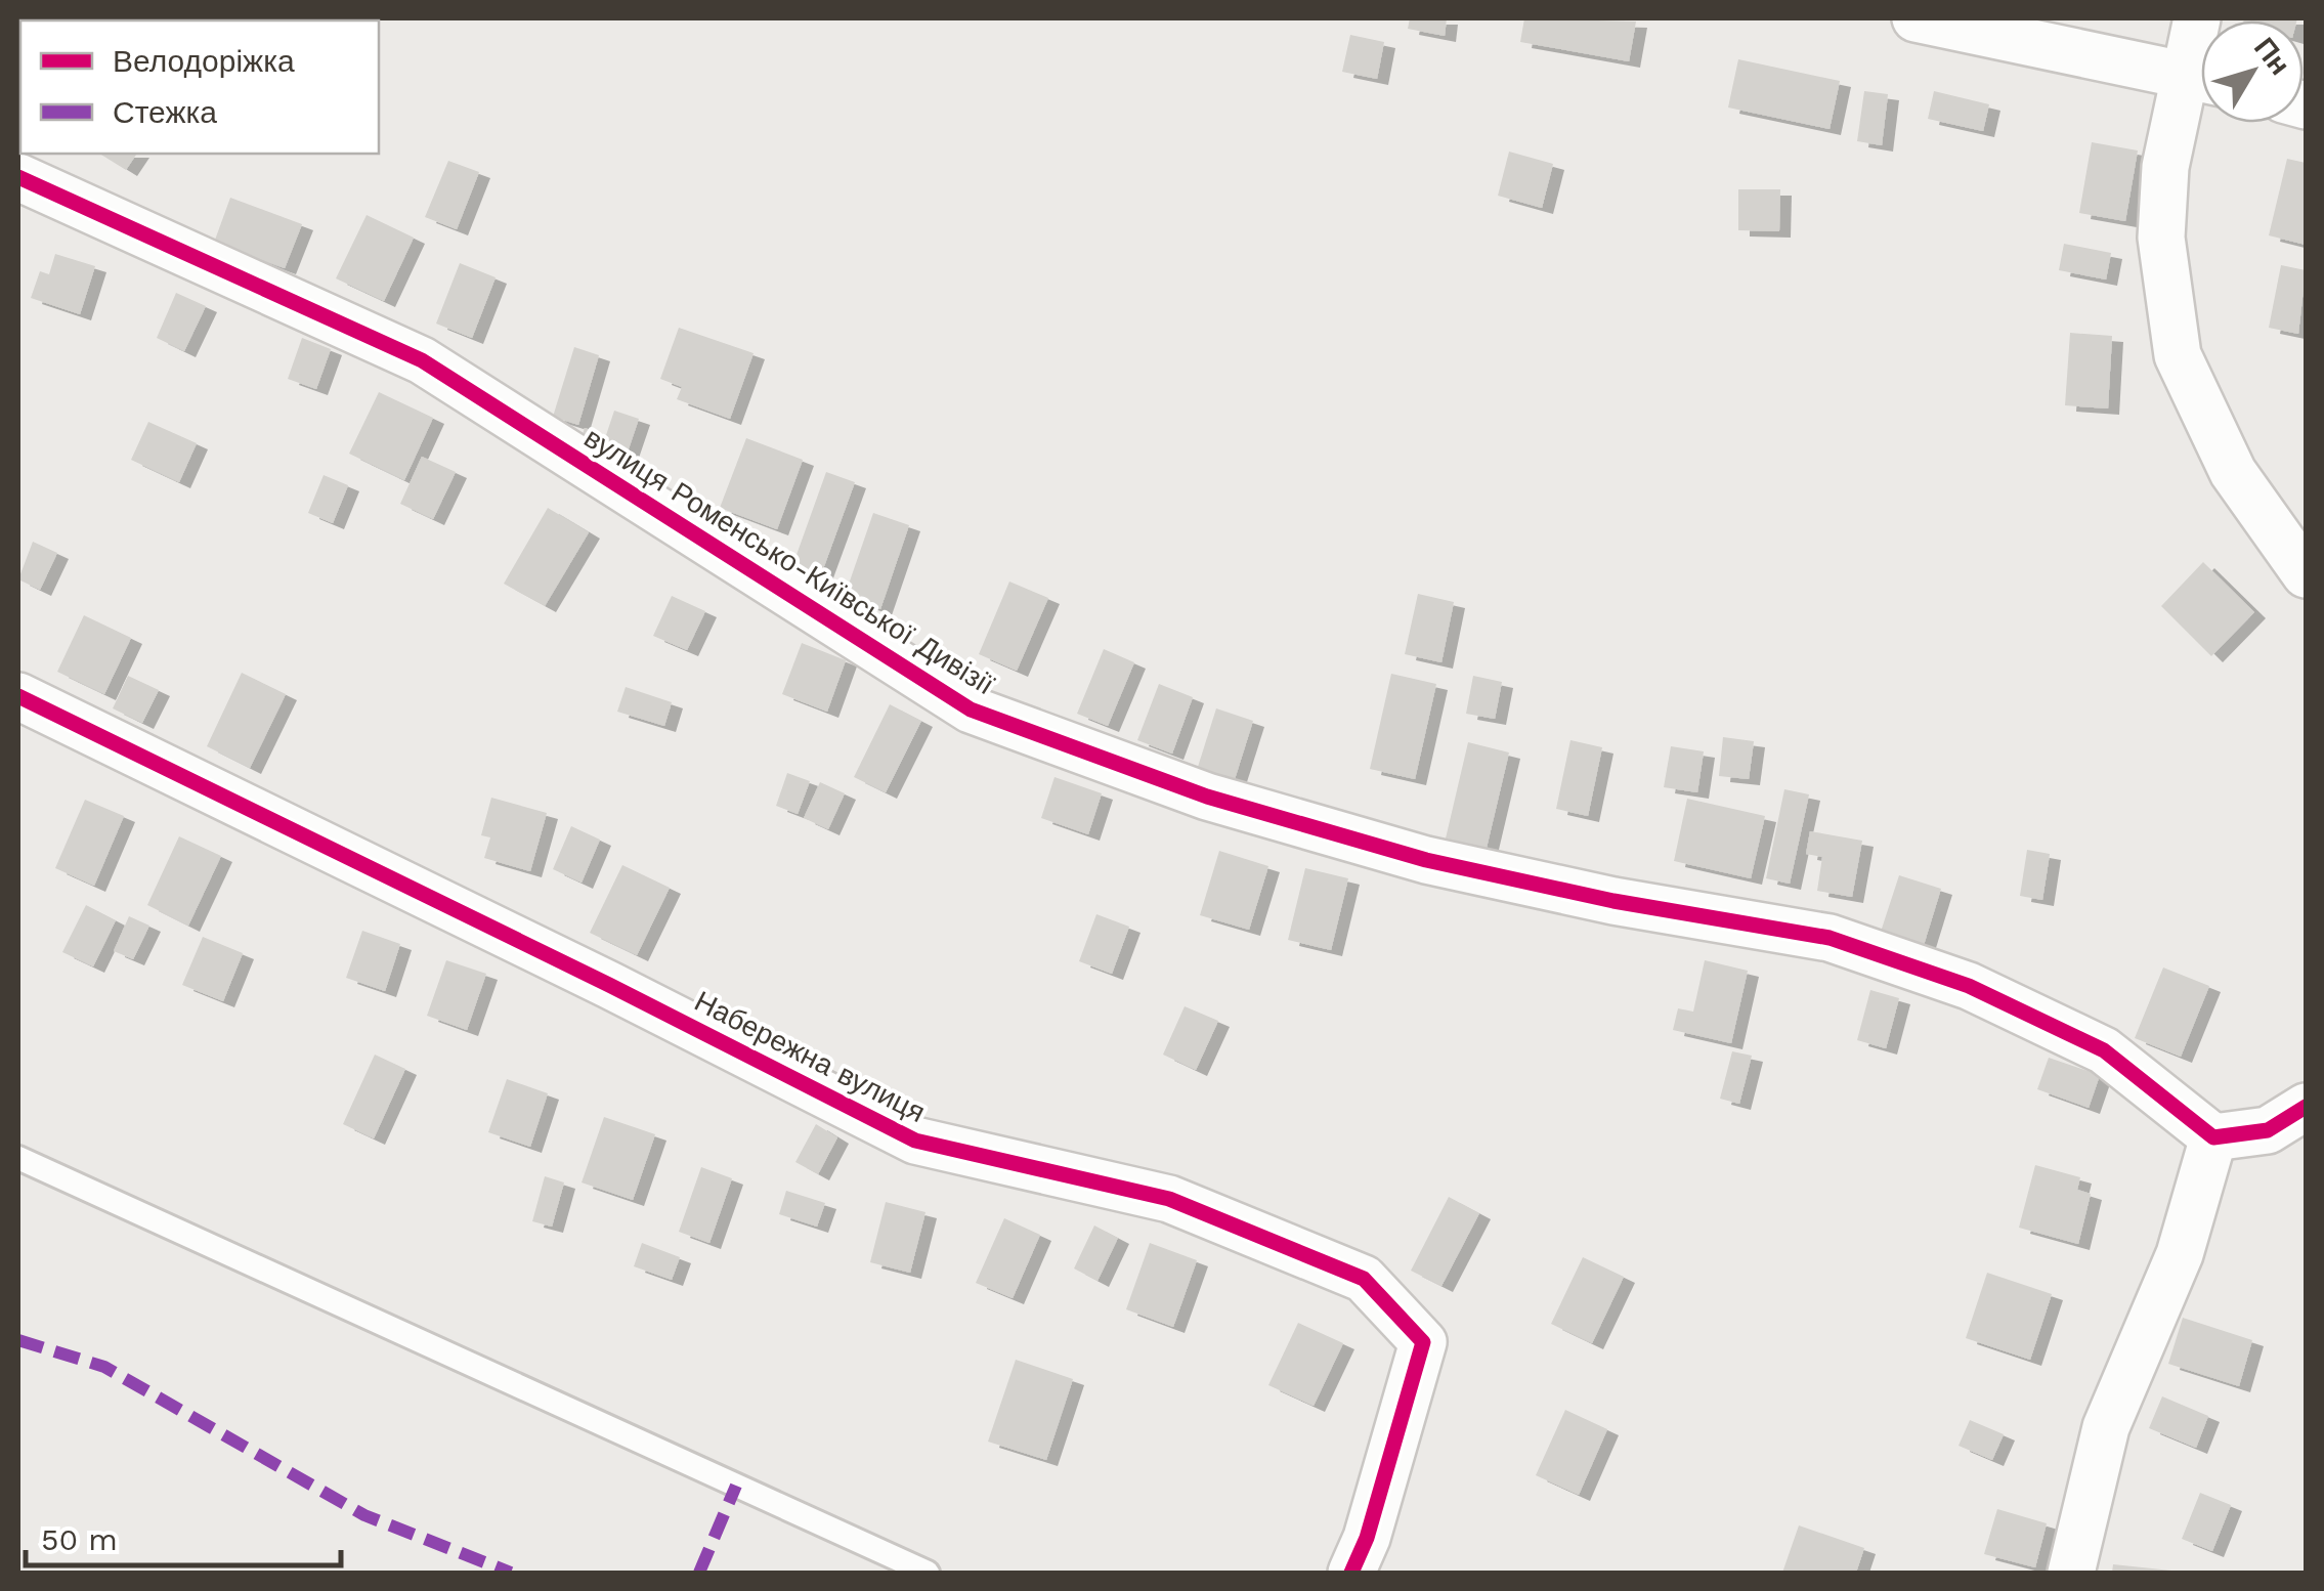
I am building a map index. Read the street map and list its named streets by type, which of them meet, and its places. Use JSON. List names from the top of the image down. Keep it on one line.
{"streets":{"street":["вулиця Роменсько-Київської Дивізії","Набережна вулиця"]},"legend":["Велодоріжка","Стежка"],"scale_bar":"50 m","north":"top right"}
